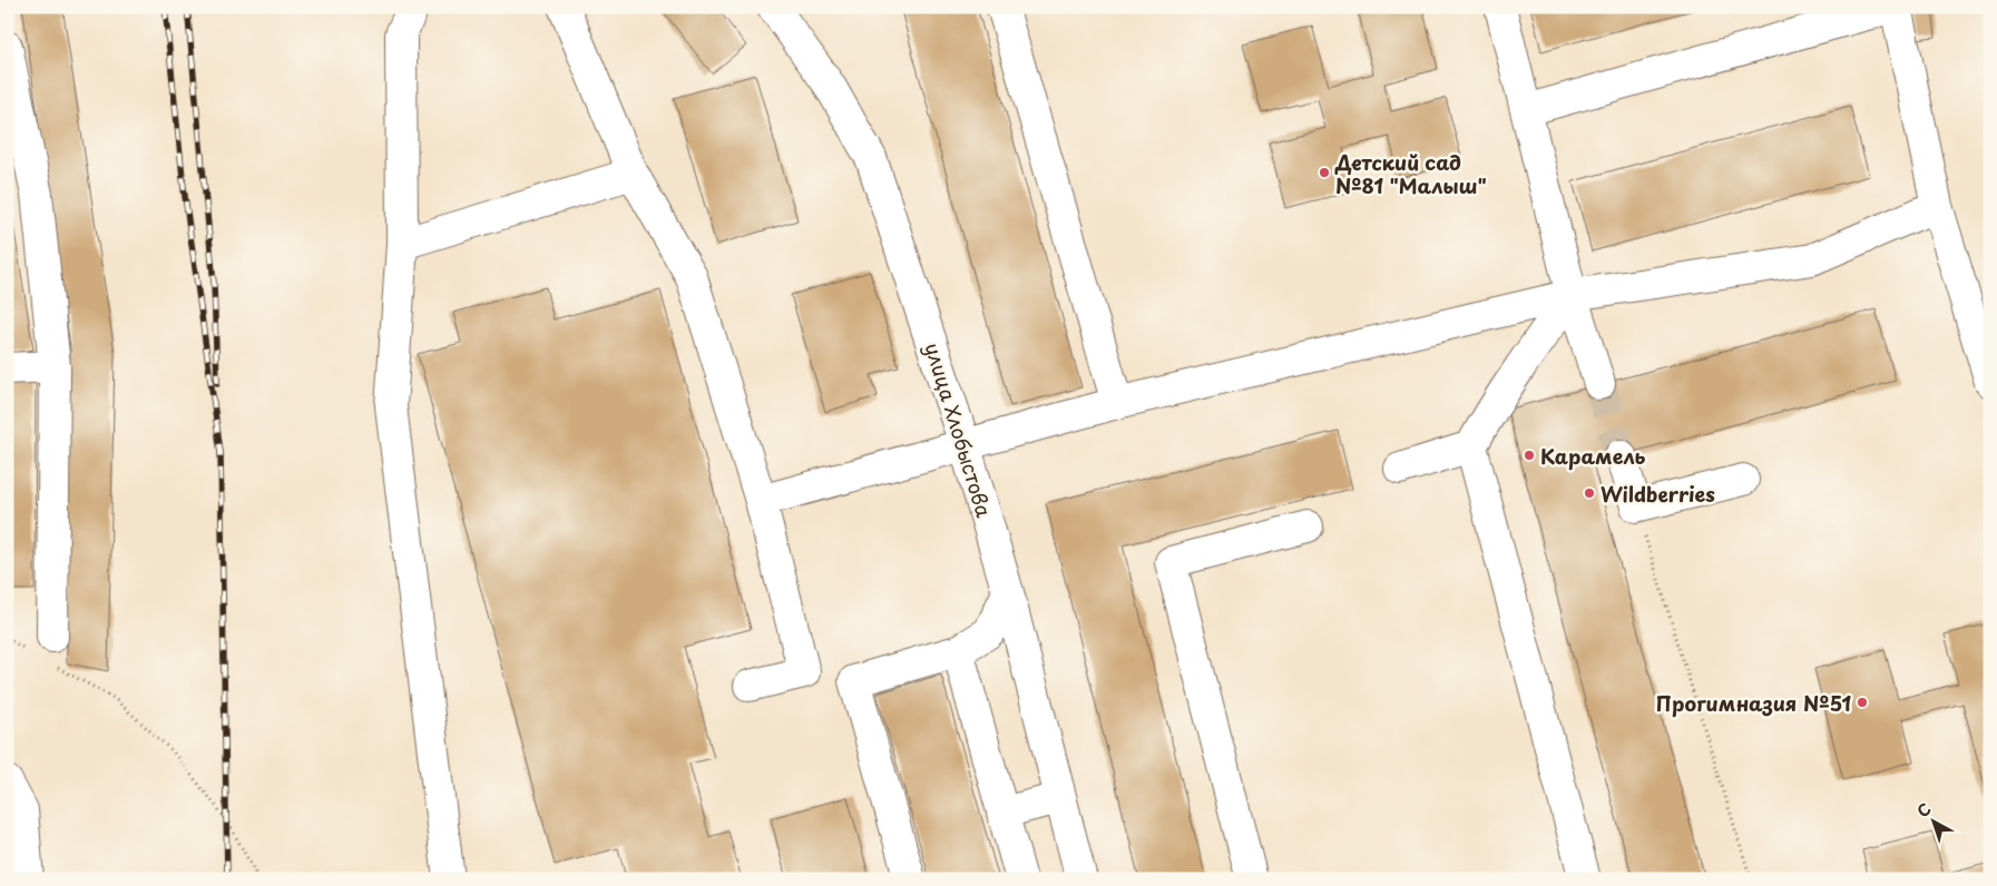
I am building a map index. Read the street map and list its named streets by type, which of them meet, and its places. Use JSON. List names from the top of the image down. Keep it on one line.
{"streets":{"street":["улица Хлобыстова"]},"places":["Детский сад №81 \"Малыш\"","Карамель","Wildberries","Прогимназия №51"],"north":"top left"}
